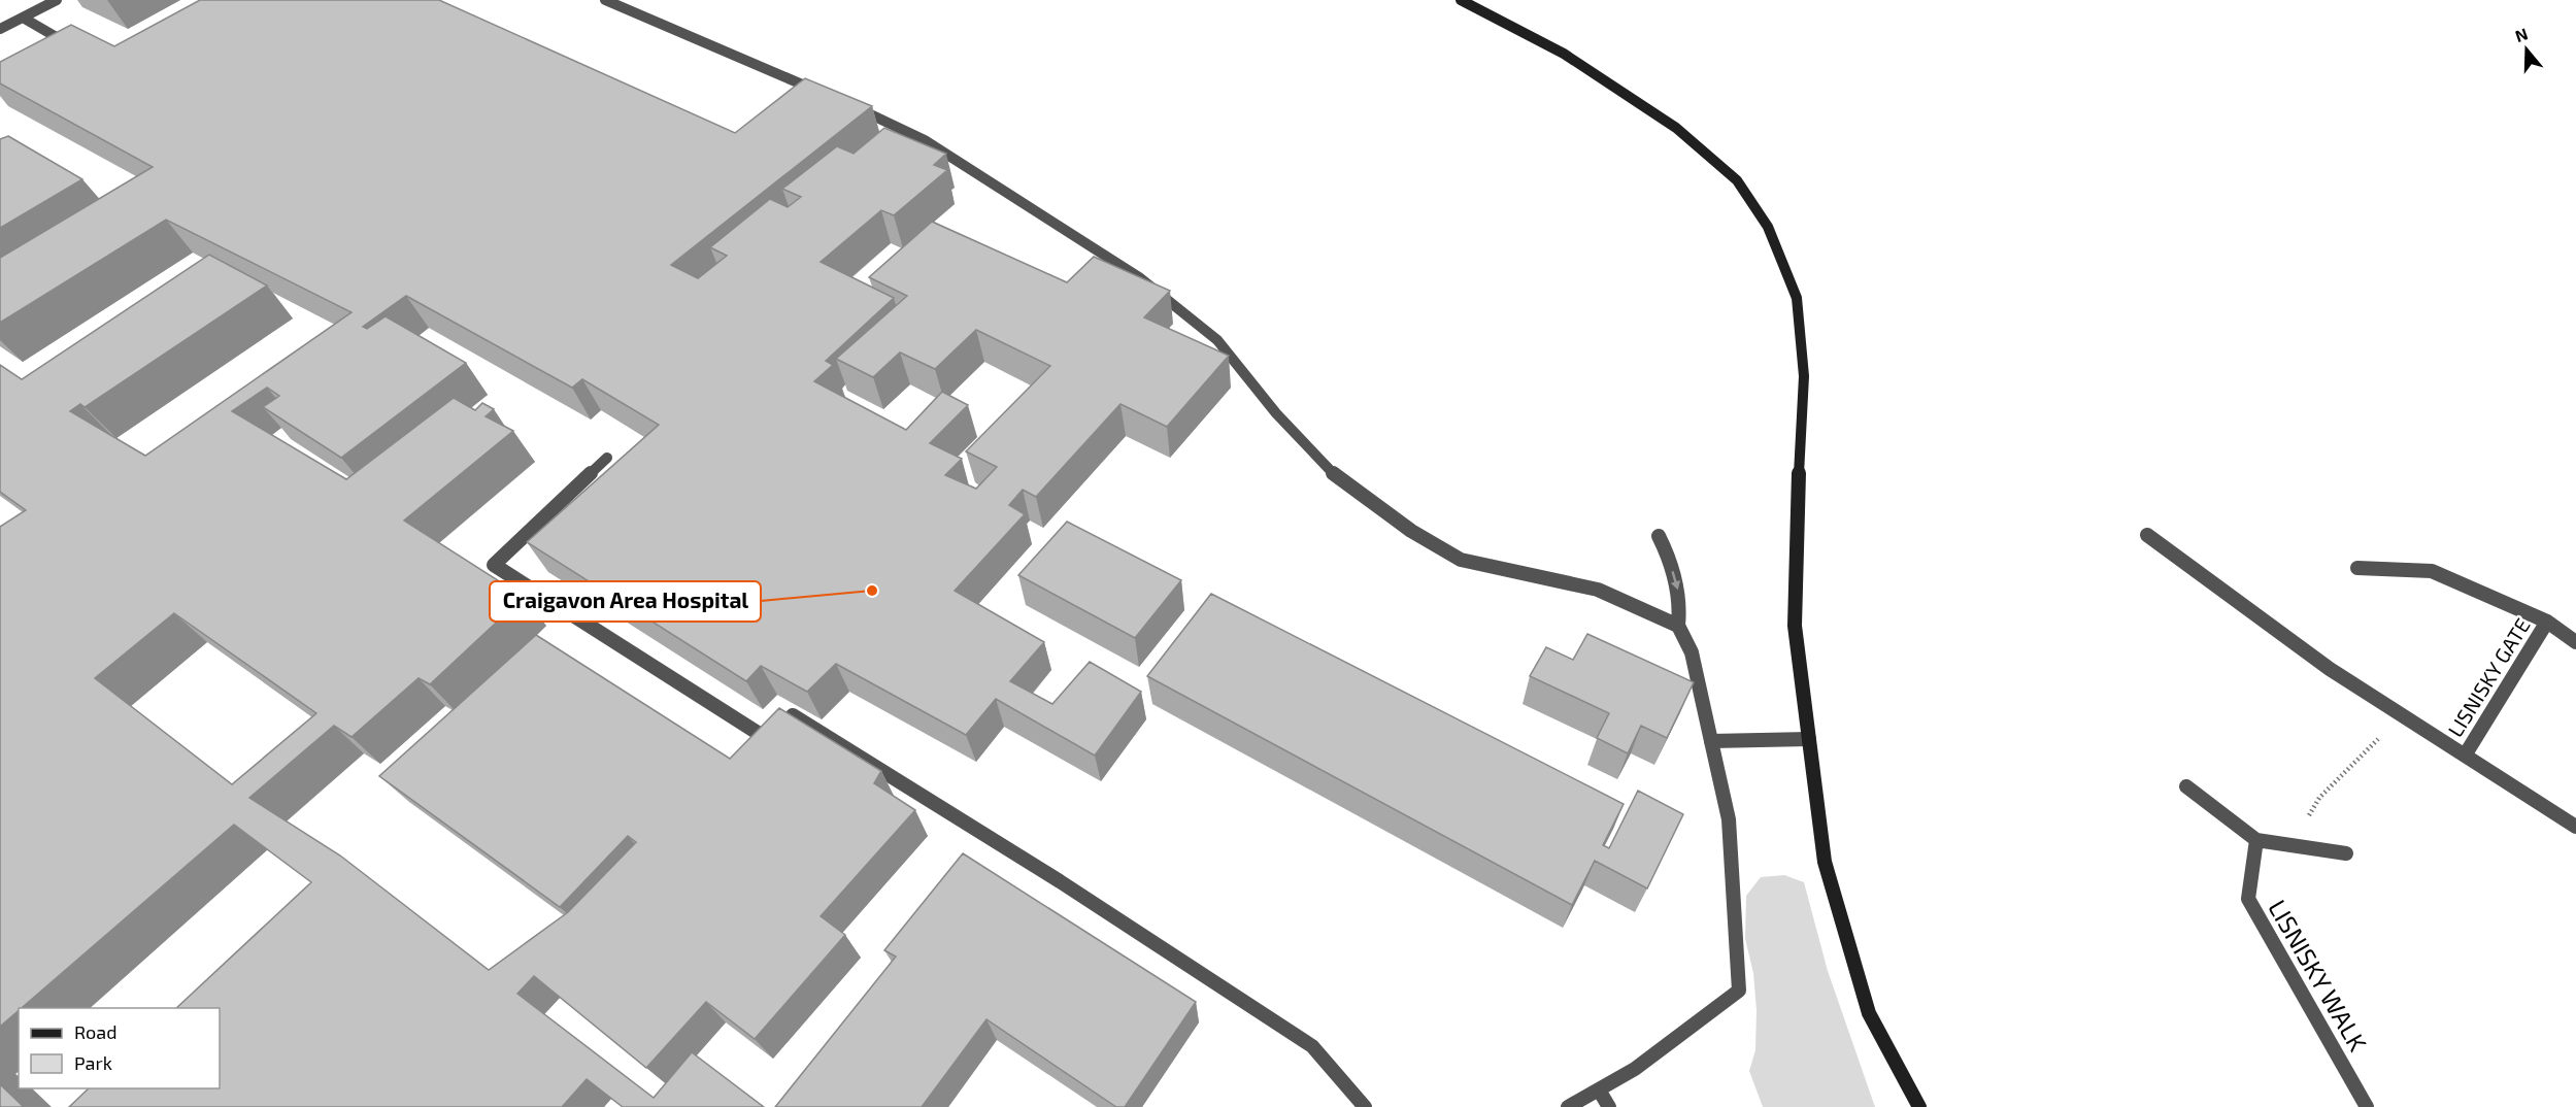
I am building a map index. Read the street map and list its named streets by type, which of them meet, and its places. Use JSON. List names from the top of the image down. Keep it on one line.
{"streets":{"street":["LISNISKY GATE","LISNISKY WALK"]},"places":["Craigavon Area Hospital"],"legend":["Road","Park"],"north":"top"}
